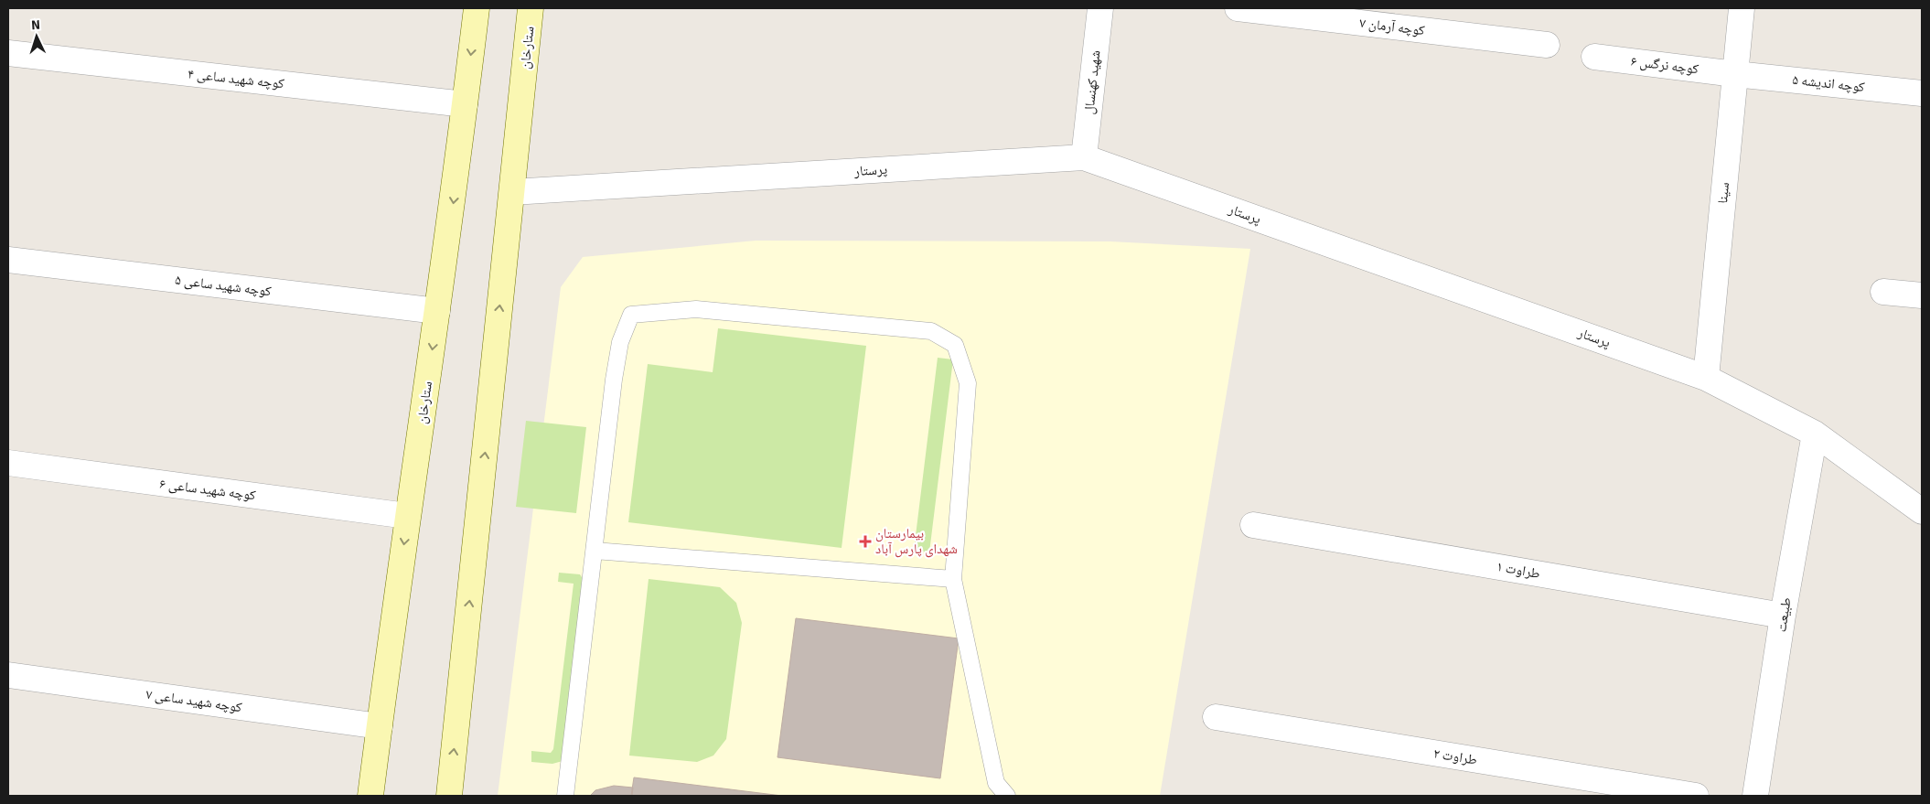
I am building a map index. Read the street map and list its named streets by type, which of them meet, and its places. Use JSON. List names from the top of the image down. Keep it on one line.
{"streets":{"main road":["ستارخان"],"street":["کوچه آرمان ۷","کوچه نرگس ۶","کوچه شهید ساعی ۴","شهید کهنسال","کوچه اندیشه ۵","پرستار","سینا","کوچه شهید ساعی ۵","کوچه شهید ساعی ۶","طراوت ۱","طبیعت","کوچه شهید ساعی ۷","طراوت ۲"]},"crossings":[["ستارخان","کوچه شهید ساعی ۴"],["ستارخان","پرستار"],["ستارخان","کوچه شهید ساعی ۵"],["ستارخان","کوچه شهید ساعی ۶"],["ستارخان","کوچه شهید ساعی ۷"],["کوچه نرگس ۶","کوچه اندیشه ۵"],["کوچه نرگس ۶","سینا"],["شهید کهنسال","پرستار"],["کوچه اندیشه ۵","سینا"],["پرستار","سینا"],["پرستار","طبیعت"],["طراوت ۱","طبیعت"]],"places":{"health":["بیمارستان شهدای پارس آباد"]},"north":"top"}
